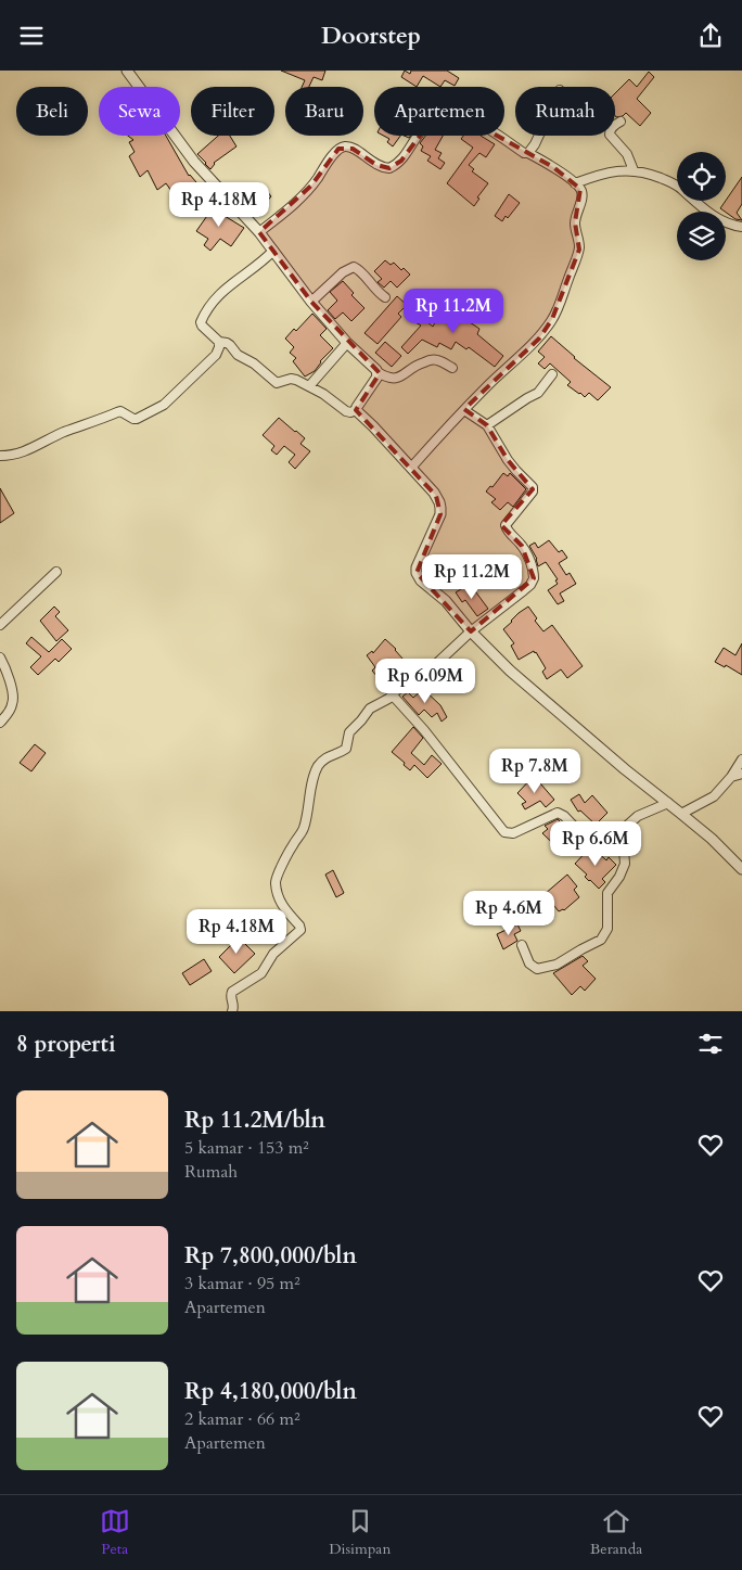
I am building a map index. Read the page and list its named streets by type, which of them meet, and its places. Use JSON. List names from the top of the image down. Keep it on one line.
{"page":{"header":"Doorstep","chip":["Beli","Sewa","Filter","Baru","Apartemen","Rumah"],"price":["Rp 4.18M","Rp 11.2M","Rp 11.2M","Rp 6.09M","Rp 7.8M","Rp 6.6M","Rp 4.6M","Rp 4.18M"],"heading":"8 properti","list":[{"name":"Rp 11.2M/bln","note":"5 kamar · 153 m² · Rumah"},{"name":"Rp 7,800,000/bln","note":"3 kamar · 95 m² · Apartemen"},{"name":"Rp 4,180,000/bln","note":"2 kamar · 66 m² · Apartemen"}],"tabs":["Peta","Disimpan","Beranda"]}}
